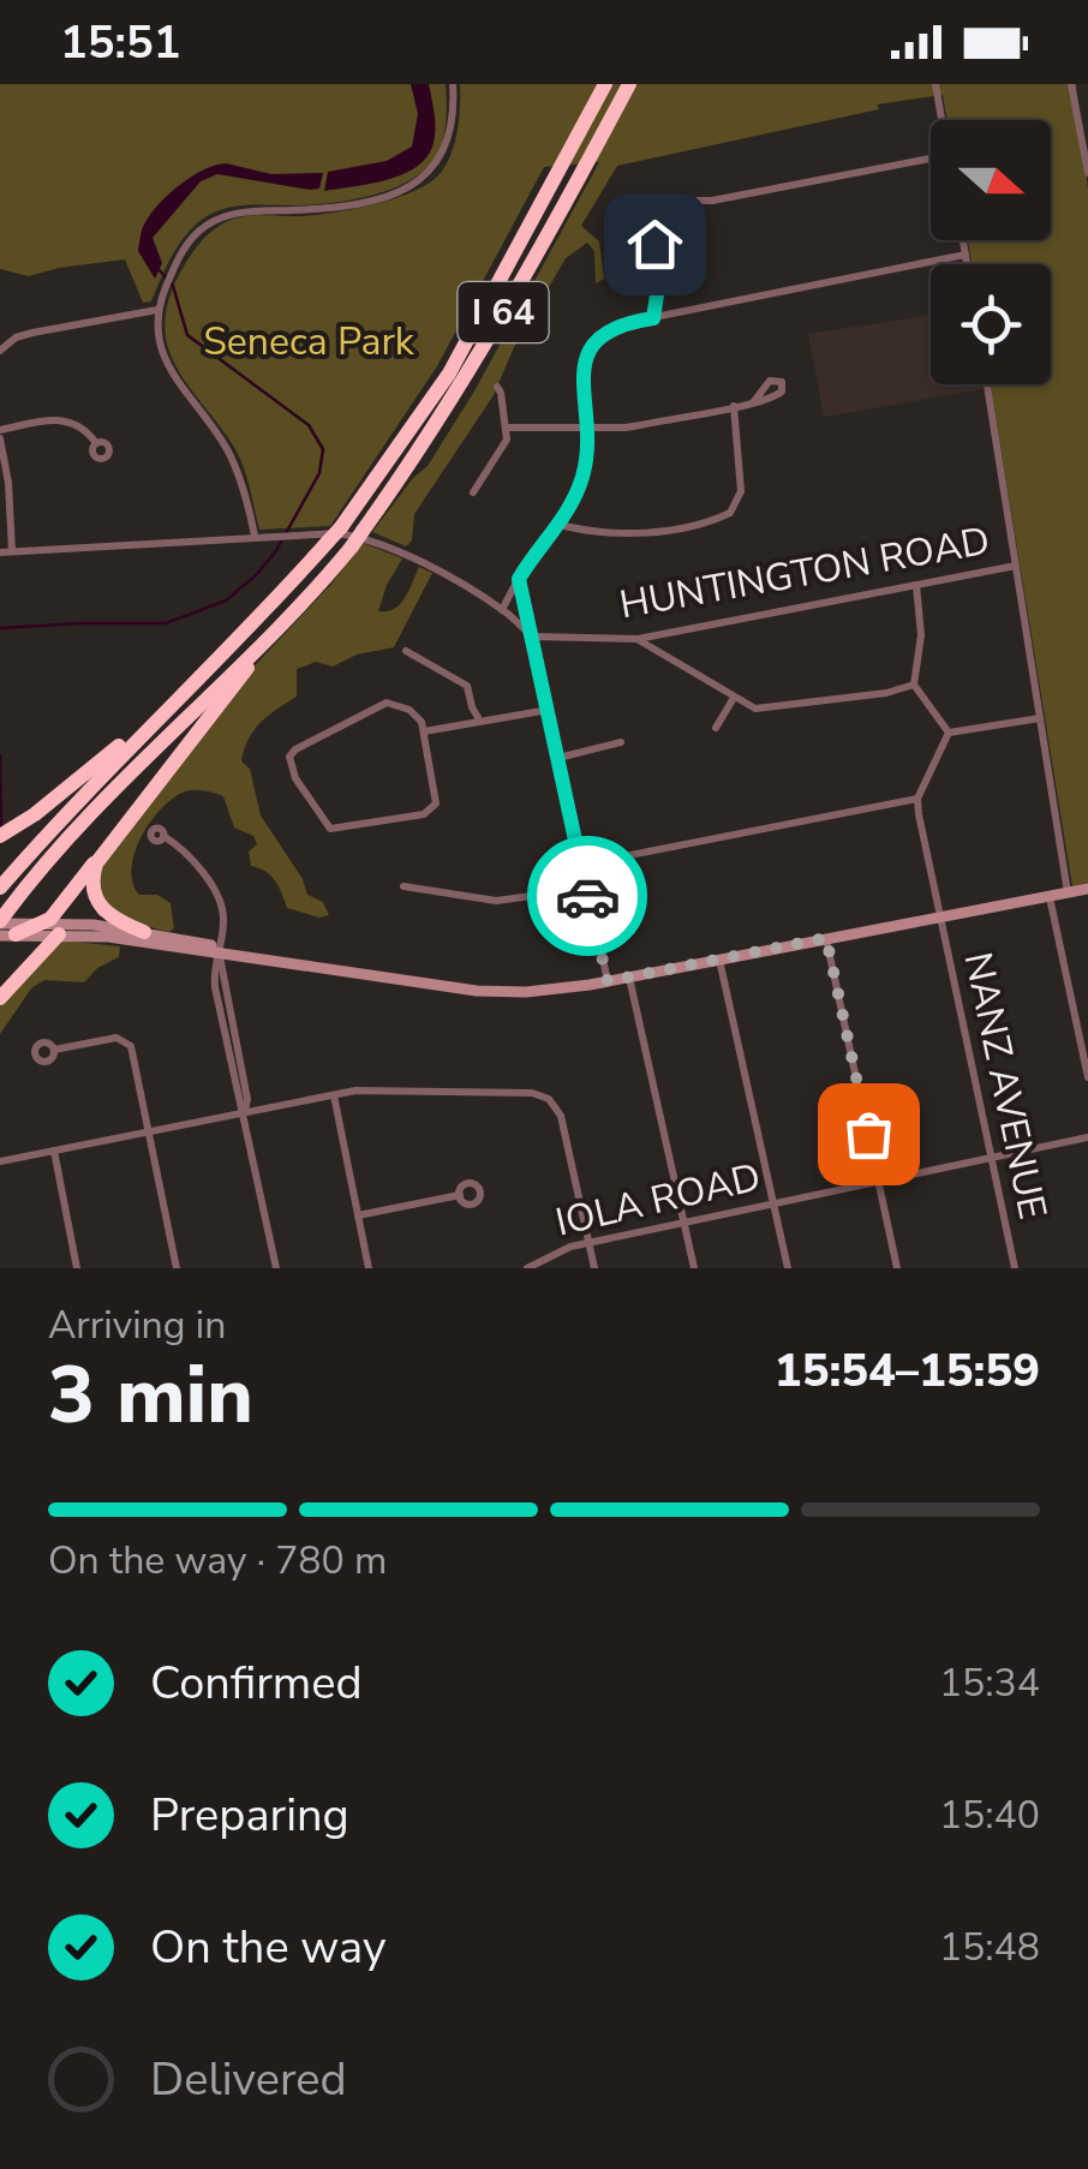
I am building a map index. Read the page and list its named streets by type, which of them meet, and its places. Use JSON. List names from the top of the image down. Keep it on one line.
{"streets":{"highway":["I 64"],"street":["HUNTINGTON ROAD","NANZ AVENUE","IOLA ROAD"]},"crossings":[["NANZ AVENUE","IOLA ROAD"]],"parks":["Seneca Park"],"north":"right","page":{"status":"15:51","heading":["3 min","Arriving in","15:54–15:59"],"bar":"On the way · 780 m","list":[["Confirmed","15:34"],["Preparing","15:40"],["On the way","15:48"],"Delivered"]}}
